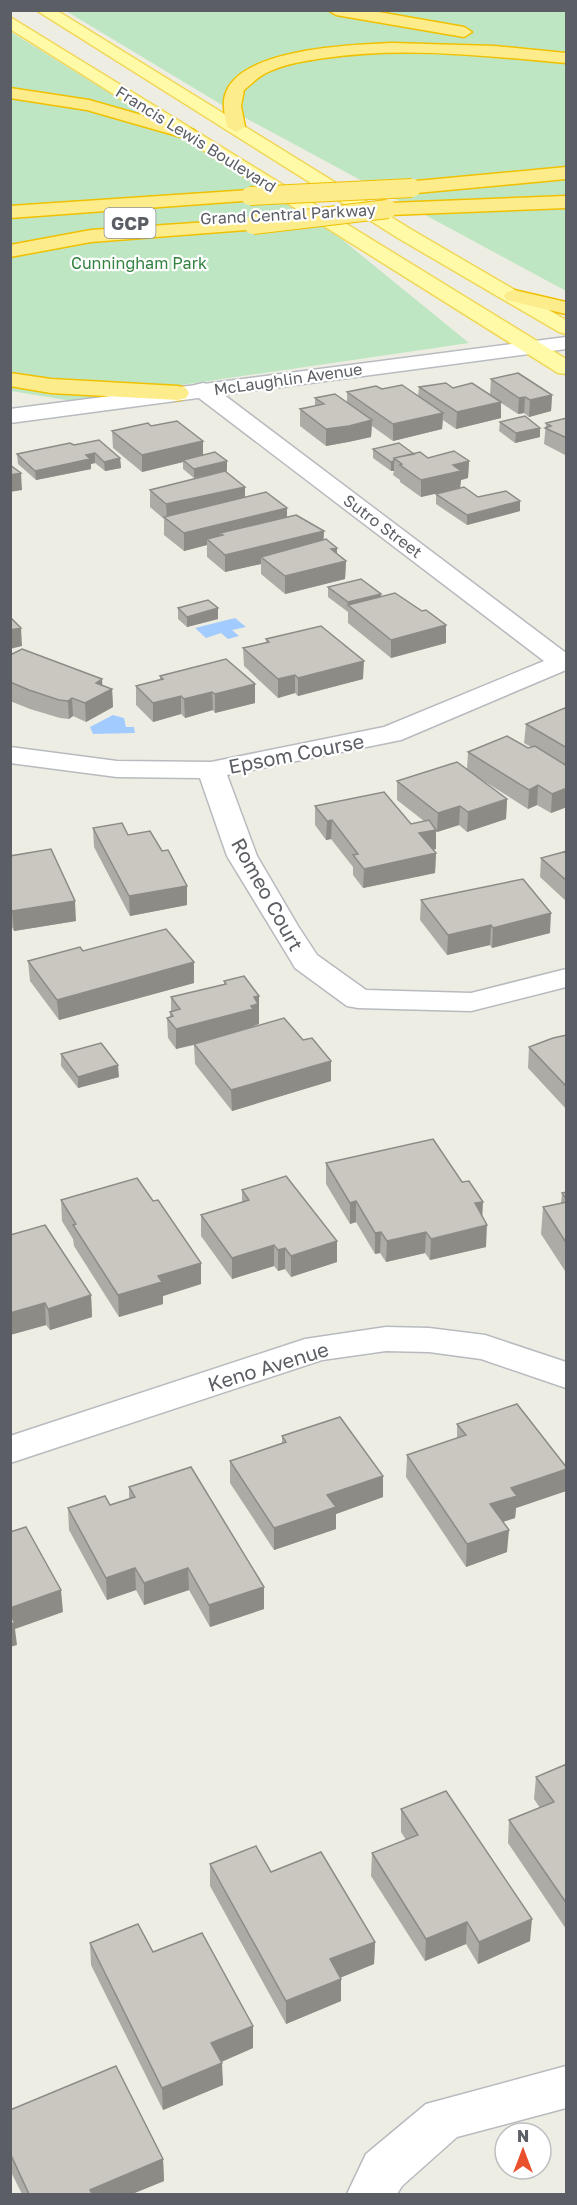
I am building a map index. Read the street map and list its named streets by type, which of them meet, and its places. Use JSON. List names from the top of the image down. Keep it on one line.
{"streets":{"highway":["Grand Central Parkway","GCP"],"main road":["Francis Lewis Boulevard"],"street":["McLaughlin Avenue","Sutro Street","Epsom Course","Romeo Court","Keno Avenue"]},"crossings":[["Francis Lewis Boulevard","McLaughlin Avenue"],["McLaughlin Avenue","Sutro Street"],["Sutro Street","Epsom Course"],["Epsom Course","Romeo Court"]],"parks":["Cunningham Park"],"north":"top"}
